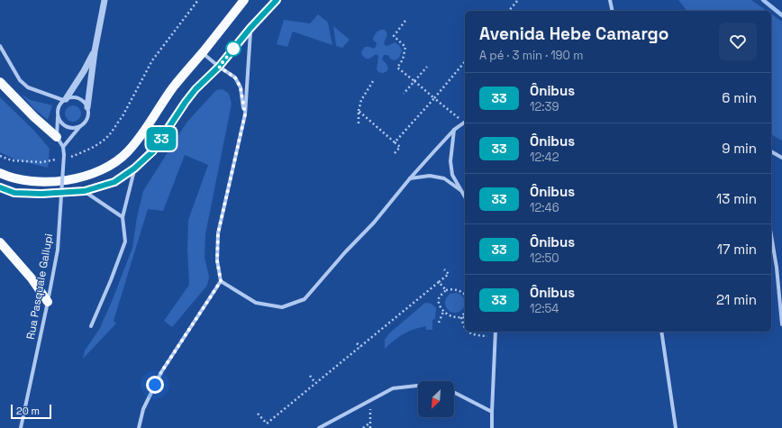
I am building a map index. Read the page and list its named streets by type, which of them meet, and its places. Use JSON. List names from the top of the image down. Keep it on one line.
{"streets":{"street":["Rua Pasquale Gallupi"]},"lines":["bus line 33"],"scale_bar":"20 m","north":"bottom left","page":{"on_map":"33","heading":["Avenida Hebe Camargo","A pé · 3 min · 190 m"],"list":[{"mark":"33","name":"Ônibus","note":"12:39","value":"6 min"},{"mark":"33","name":"Ônibus","note":"12:42","value":"9 min"},{"mark":"33","name":"Ônibus","note":"12:46","value":"13 min"},{"mark":"33","name":"Ônibus","note":"12:50","value":"17 min"},{"mark":"33","name":"Ônibus","note":"12:54","value":"21 min"}],"scale":"20 m"}}
